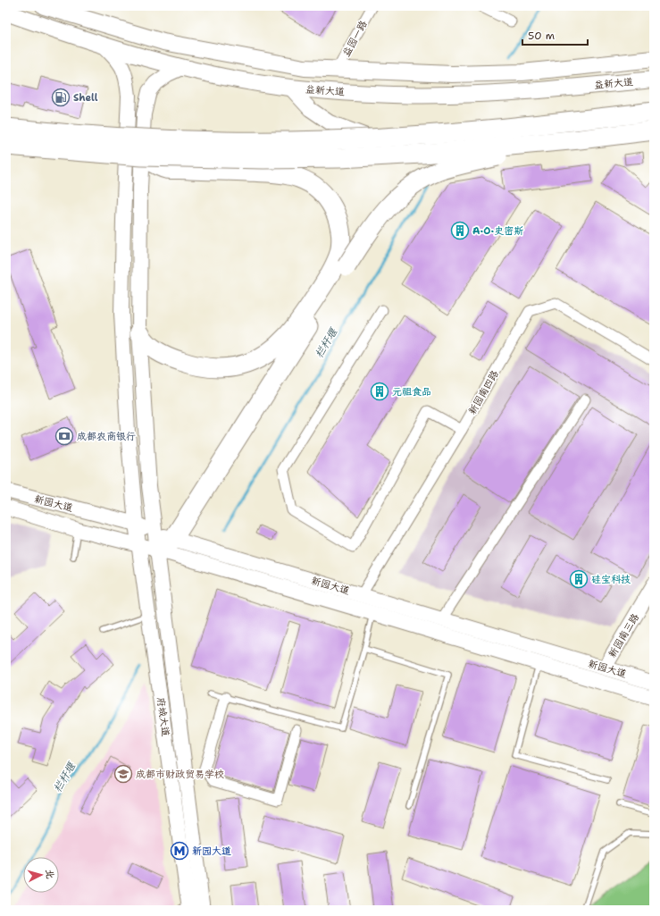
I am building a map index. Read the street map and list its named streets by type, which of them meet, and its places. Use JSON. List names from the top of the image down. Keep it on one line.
{"streets":{"main road":["益新大道","新园大道","新园南三路","府城大道"],"street":["益园一路","新园南四路"]},"crossings":[["益园一路","益新大道"],["益新大道","府城大道"],["新园南四路","新园大道"],["新园大道","新园南三路"],["新园大道","府城大道"]],"water":["栏杆堰"],"places":{"fuel station":["Shell"],"building":["A·O·史密斯","元祖食品","硅宝科技"],"bank":["成都农商银行"],"school or university":["成都市财政贸易学校"],"metro station":["新园大道"]},"scale_bar":"50 m","north":"right"}
